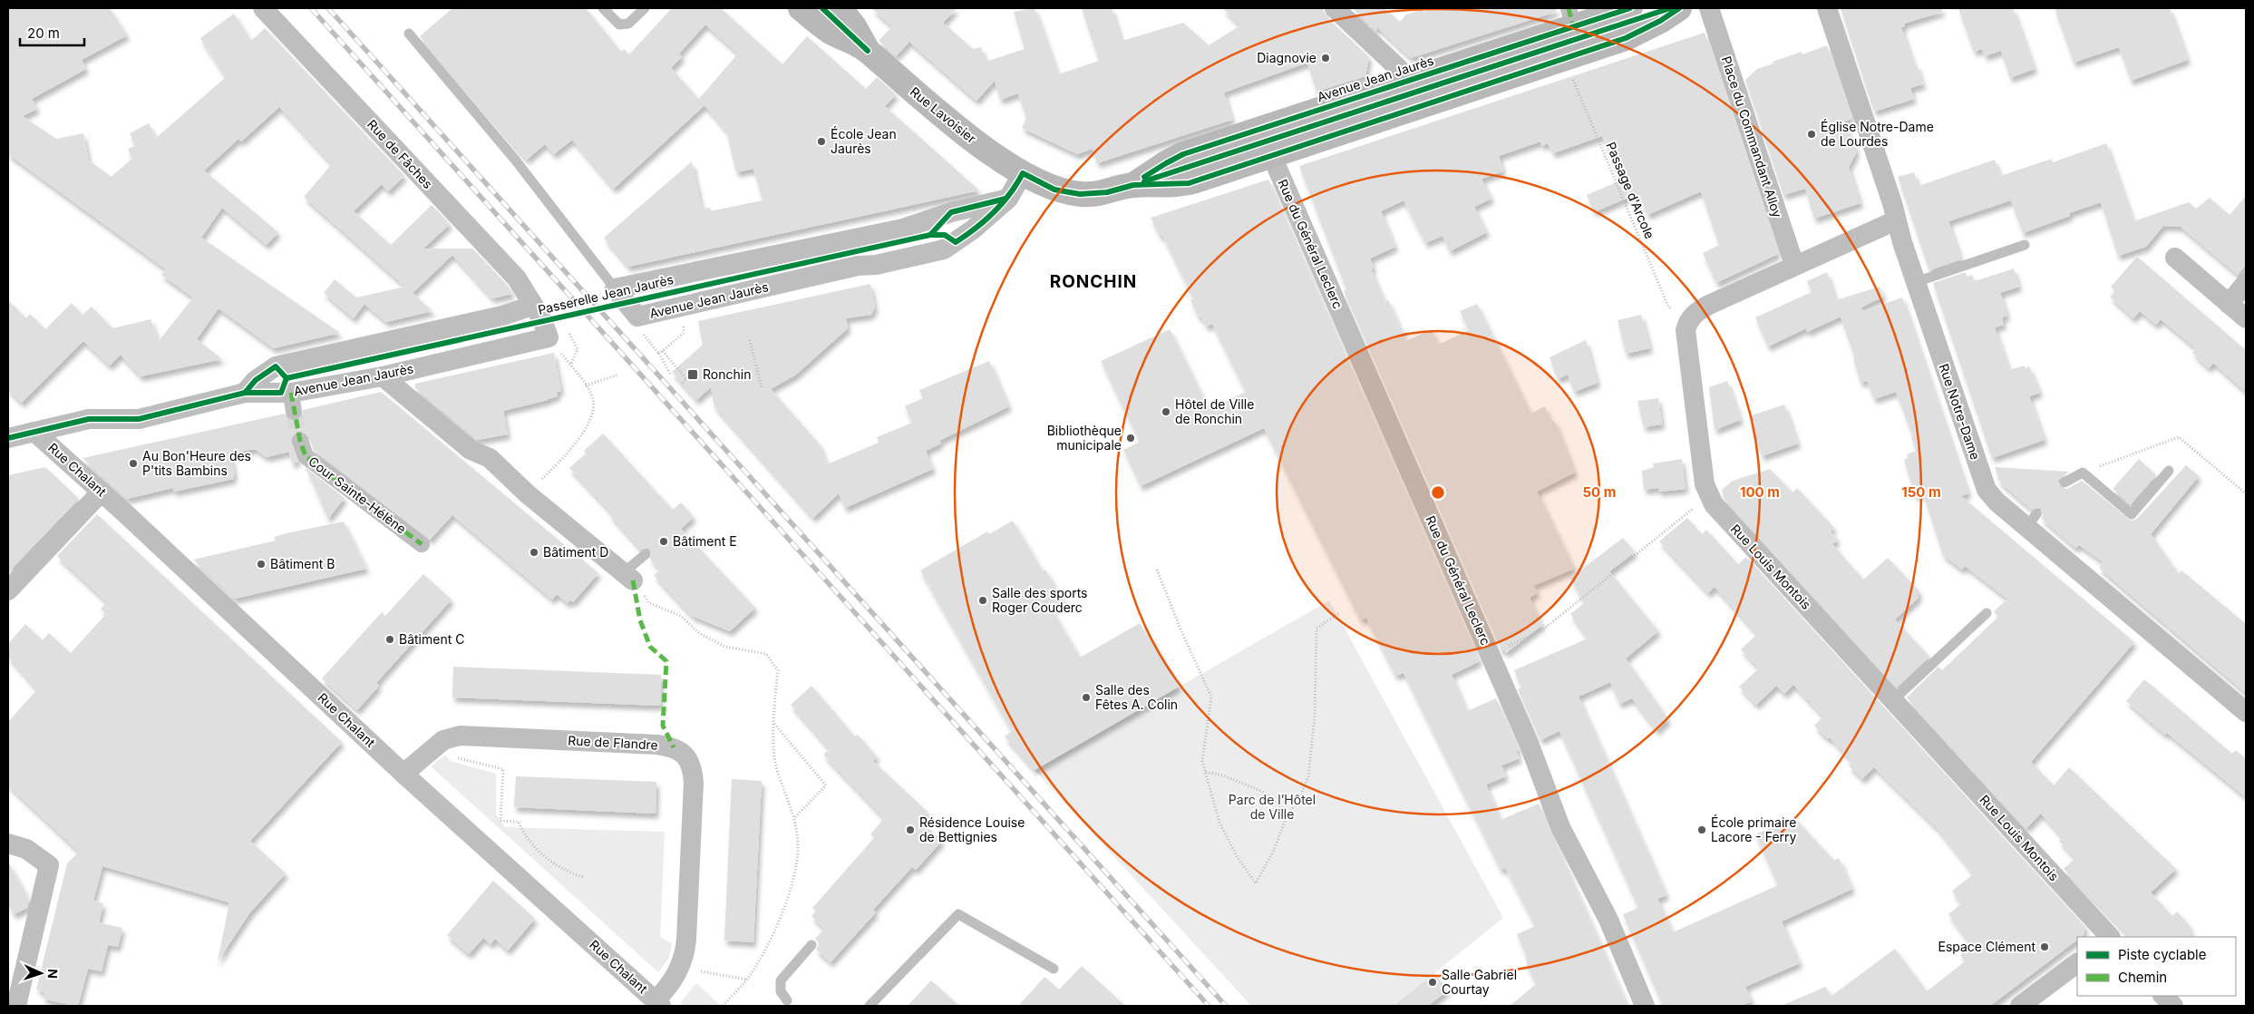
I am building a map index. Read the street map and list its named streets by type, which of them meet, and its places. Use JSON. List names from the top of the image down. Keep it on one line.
{"streets":{"main road":["Avenue Jean Jaurès","Rue Lavoisier"],"street":["Place du Commandant Alloy","Rue de Fâches","Rue du Général Leclerc","Rue Notre-Dame","Rue Chalant","Cour Sainte-Hélène","Rue Louis Montois","Rue de Flandre"],"path":["Passage d'Arcole"],"cycle path":["Passerelle Jean Jaurès"]},"crossings":[["Avenue Jean Jaurès","Rue Lavoisier"],["Avenue Jean Jaurès","Passage d'Arcole"],["Avenue Jean Jaurès","Rue du Général Leclerc"],["Avenue Jean Jaurès","Rue Chalant"],["Passage d'Arcole","Rue Louis Montois"],["Rue Chalant","Rue de Flandre"]],"districts":["RONCHIN"],"parks":["Parc de l’Hôtel de Ville"],"places":{"other":["Diagnovie","Église Notre-Dame de Lourdes","École Jean Jaurès","Hôtel de Ville de Ronchin","Bibliothèque municipale","Au Bon'Heure des P'tits Bambins","Bâtiment E","Bâtiment D","Bâtiment B","Salle des sports Roger Couderc","Bâtiment C","Salle des Fêtes A. Colin","Résidence Louise de Bettignies","École primaire Lacore - Ferry","Espace Clément","Salle Gabriel Courtay"],"transit":["Ronchin"]},"legend":["Piste cyclable","Chemin"],"scale_bar":"20 m","north":"right","rings":["50 m","100 m","150 m"]}
